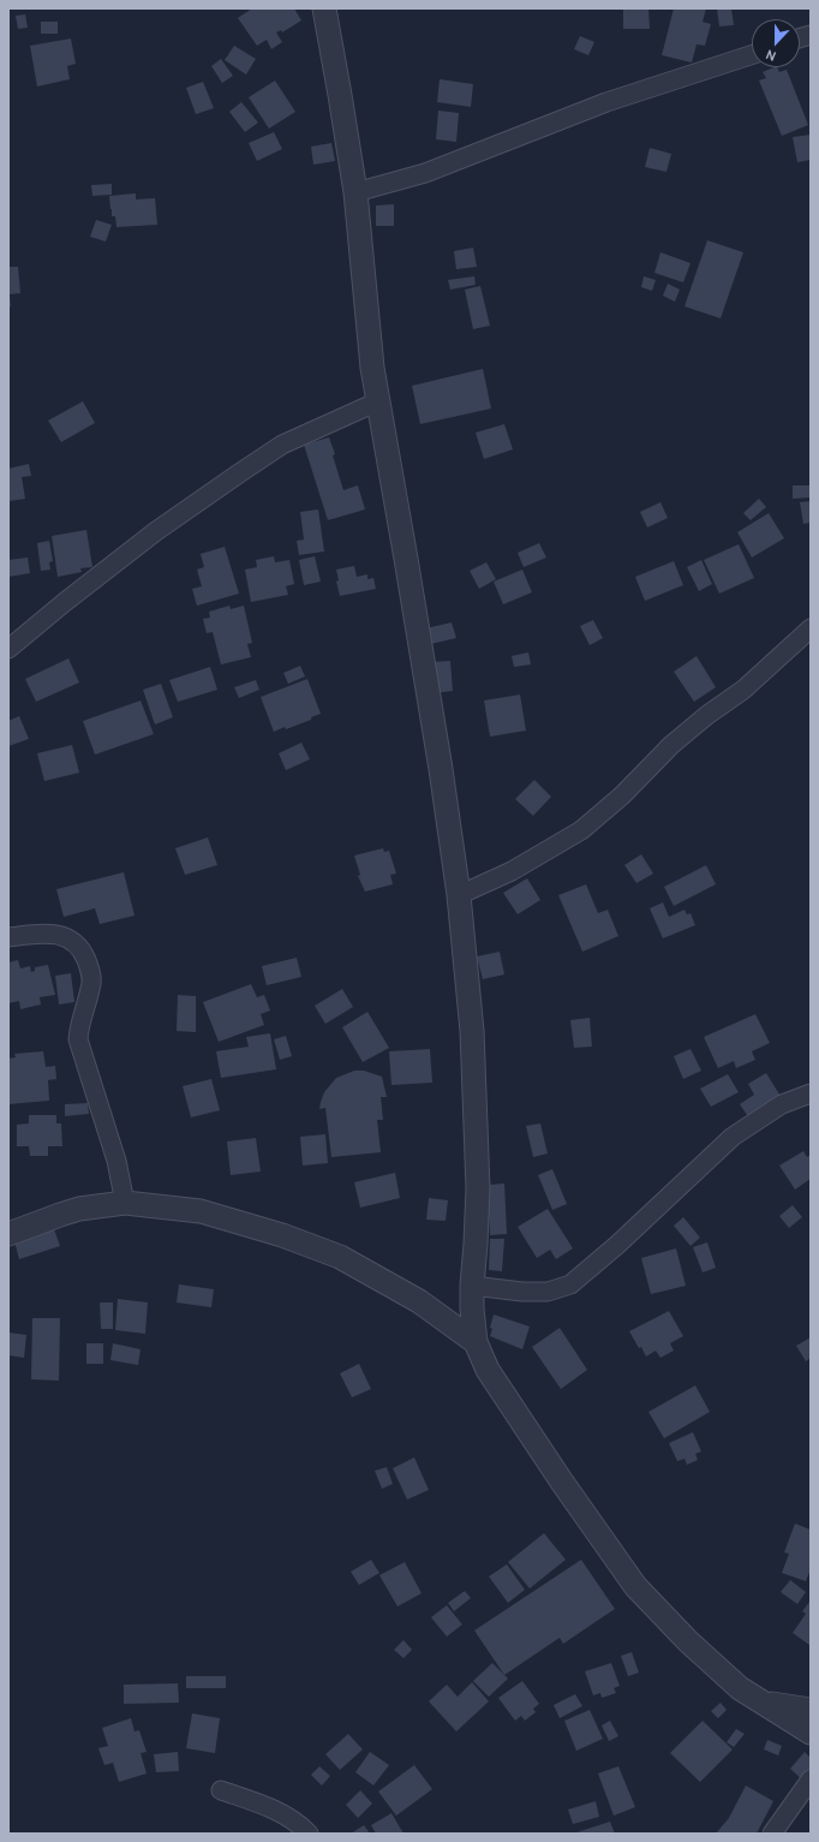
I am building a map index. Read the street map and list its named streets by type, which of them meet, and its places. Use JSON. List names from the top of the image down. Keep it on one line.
{"north":"bottom"}
